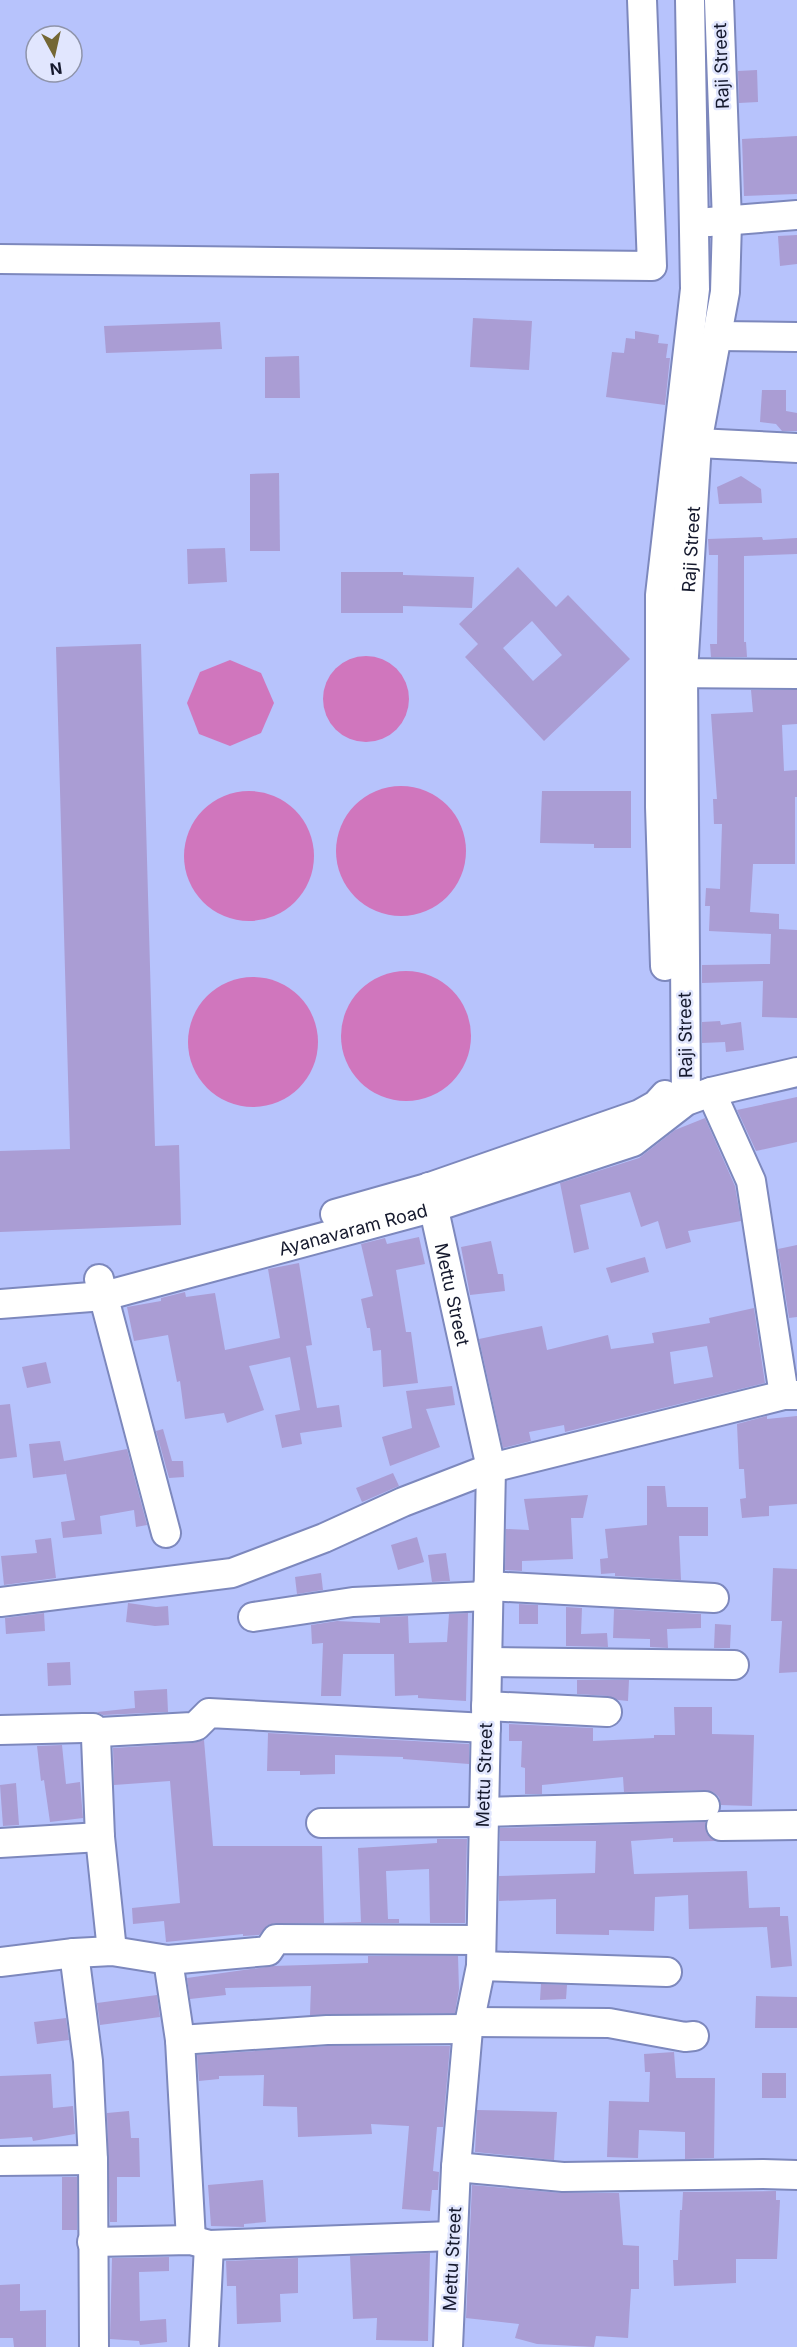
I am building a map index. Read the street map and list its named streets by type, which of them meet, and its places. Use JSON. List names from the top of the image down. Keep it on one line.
{"streets":{"street":["Raji Street","Ayanavaram Road","Mettu Street"]},"crossings":[["Raji Street","Ayanavaram Road"],["Ayanavaram Road","Mettu Street"]],"north":"bottom"}
